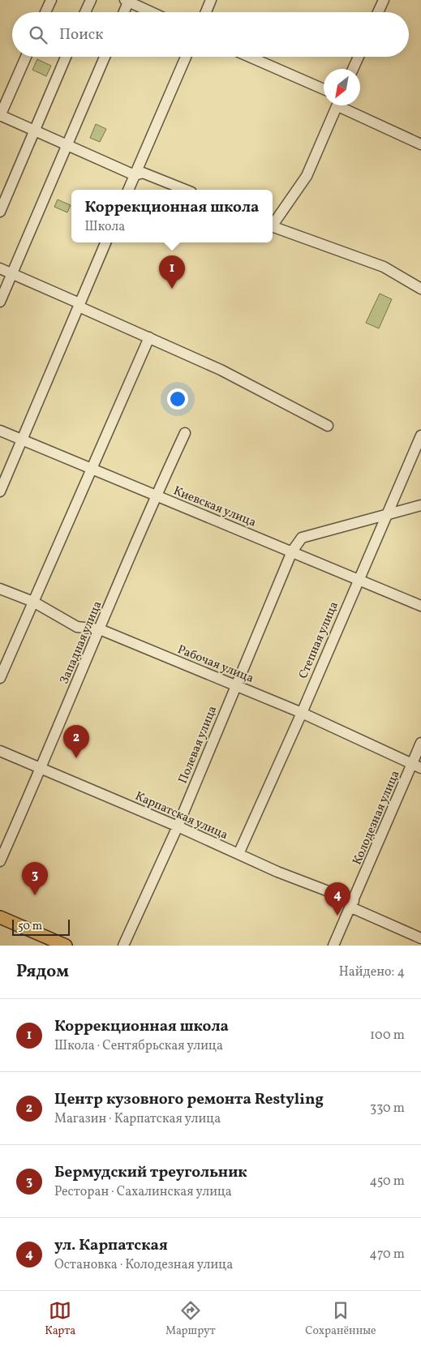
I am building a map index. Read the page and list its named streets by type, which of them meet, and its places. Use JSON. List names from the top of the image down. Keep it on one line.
{"streets":{"street":["Киевская улица","Степная улица","Западная улица","Рабочая улица","Полевая улица","Карпатская улица","Колодезная улица"]},"crossings":[["Киевская улица","Степная улица"],["Киевская улица","Западная улица"],["Киевская улица","Полевая улица"],["Степная улица","Рабочая улица"],["Степная улица","Полевая улица"],["Степная улица","Карпатская улица"],["Западная улица","Рабочая улица"],["Западная улица","Карпатская улица"],["Рабочая улица","Полевая улица"],["Рабочая улица","Колодезная улица"],["Полевая улица","Карпатская улица"],["Карпатская улица","Колодезная улица"]],"scale_bar":"50 m","north":"bottom left","page":{"search":"Поиск","popup":["Коррекционная школа","Школа"],"pins":["1","2","3","4"],"scale":"50 m","heading":["Рядом","Найдено: 4"],"list":[{"mark":"1","name":"Коррекционная школа","note":"Школа · Сентябрьская улица","value":"100 m"},{"mark":"2","name":"Центр кузовного ремонта Restyling","note":"Магазин · Карпатская улица","value":"330 m"},{"mark":"3","name":"Бермудский треугольник","note":"Ресторан · Сахалинская улица","value":"450 m"},{"mark":"4","name":"ул. Карпатская","note":"Остановка · Колодезная улица","value":"470 m"}],"nav":["Карта","Маршрут","Сохранённые"]}}
